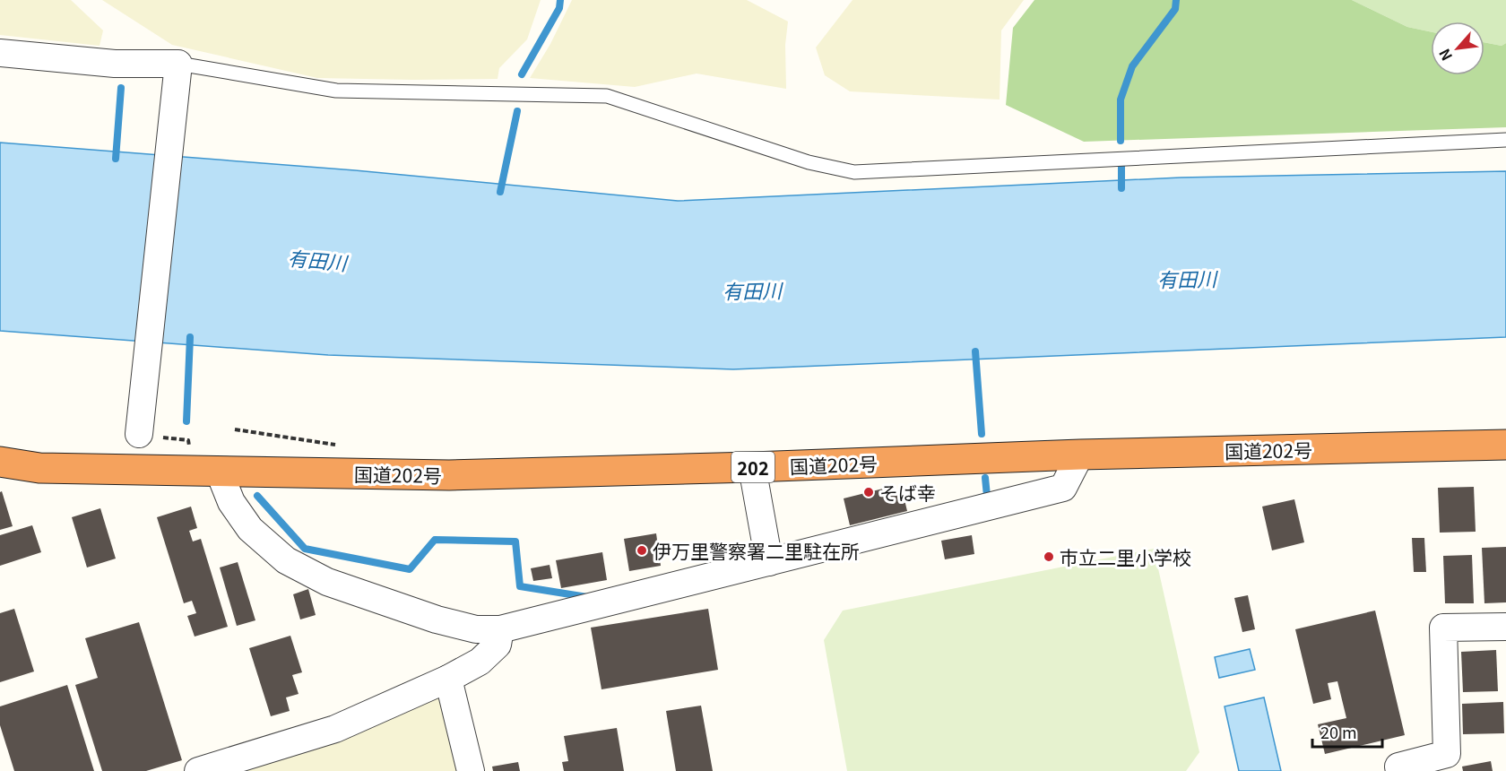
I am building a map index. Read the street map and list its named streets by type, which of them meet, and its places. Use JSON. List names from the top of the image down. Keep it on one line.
{"streets":{"highway":["国道202号","202"]},"water":["有田川"],"places":["そば幸","伊万里警察署二里駐在所","市立二里小学校"],"scale_bar":"20 m","north":"bottom left"}
